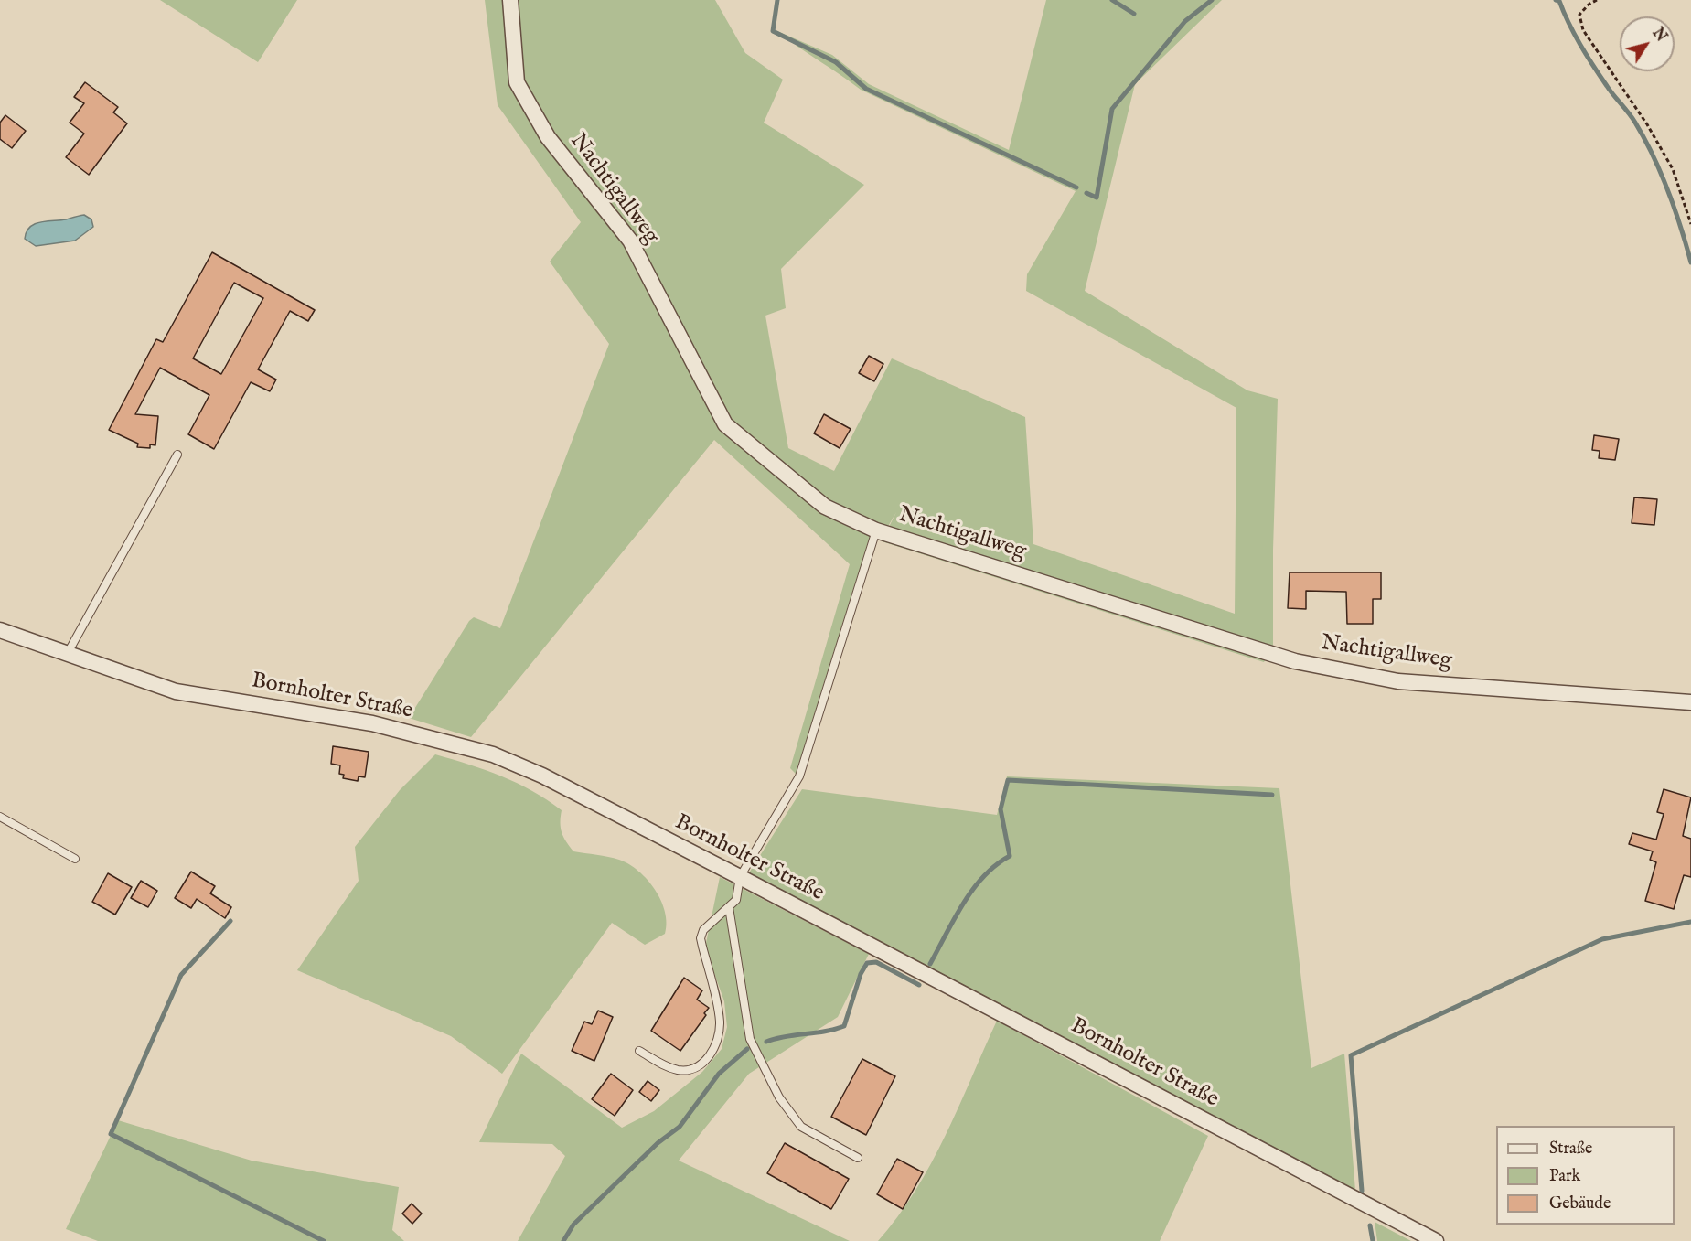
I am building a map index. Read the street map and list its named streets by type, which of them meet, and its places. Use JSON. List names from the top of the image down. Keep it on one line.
{"streets":{"street":["Nachtigallweg","Bornholter Straße"]},"legend":["Straße","Park","Gebäude"],"north":"top right"}
